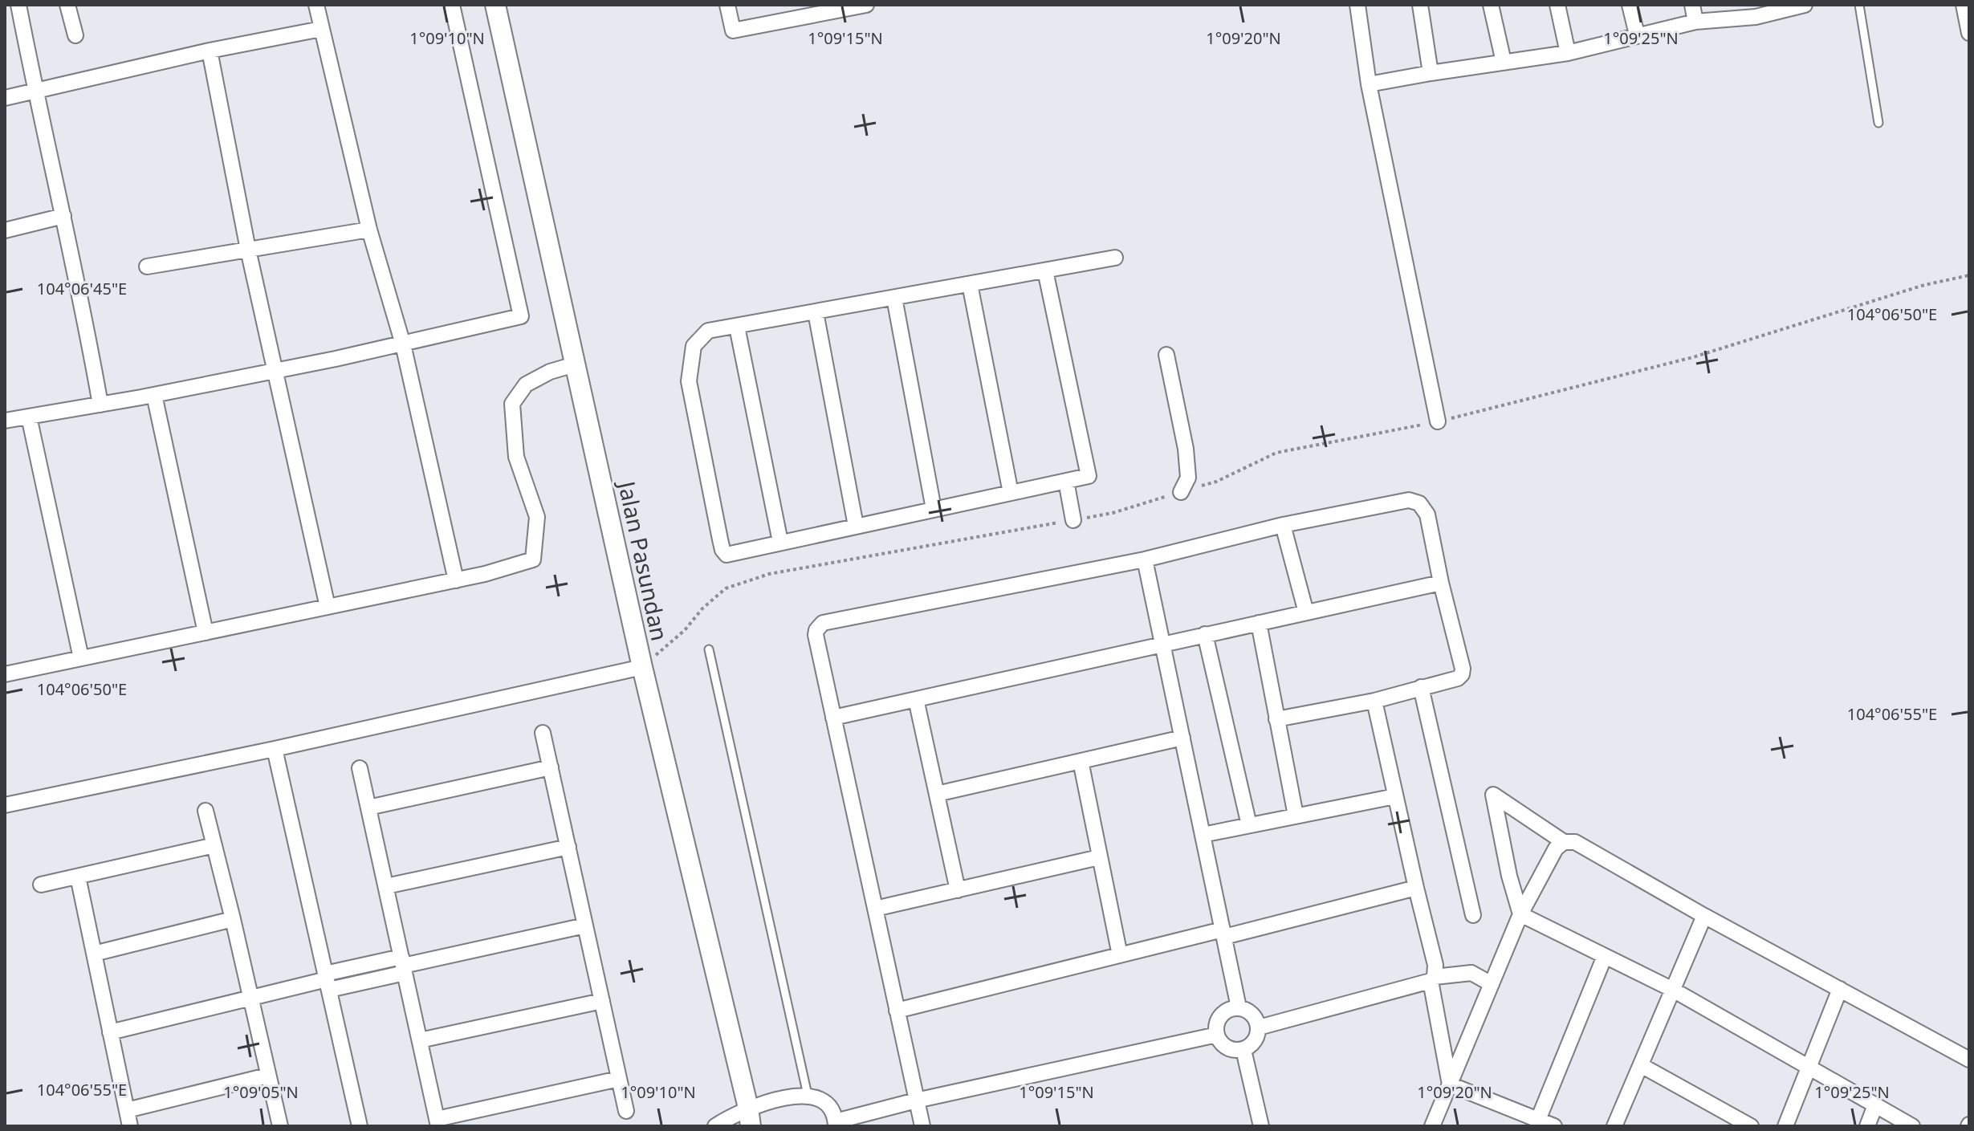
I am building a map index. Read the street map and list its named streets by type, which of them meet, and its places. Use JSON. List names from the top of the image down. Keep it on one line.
{"streets":{"street":["Jalan Pasundan"]},"coordinates":["1°09'10\"N","1°09'15\"N","1°09'20\"N","1°09'25\"N","104°06'45\"E","104°06'50\"E","104°06'55\"E","1°09'05\"N"]}
